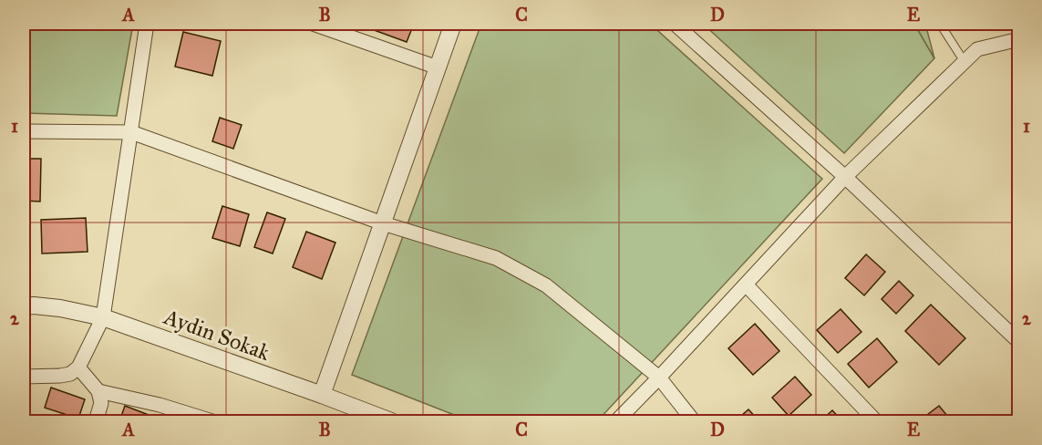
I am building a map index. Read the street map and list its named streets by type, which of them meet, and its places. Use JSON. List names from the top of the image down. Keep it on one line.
{"streets":{"street":["Aydin Sokak"]},"grid":{"columns":["A","B","C","D","E"],"rows":["1","2"]}}
